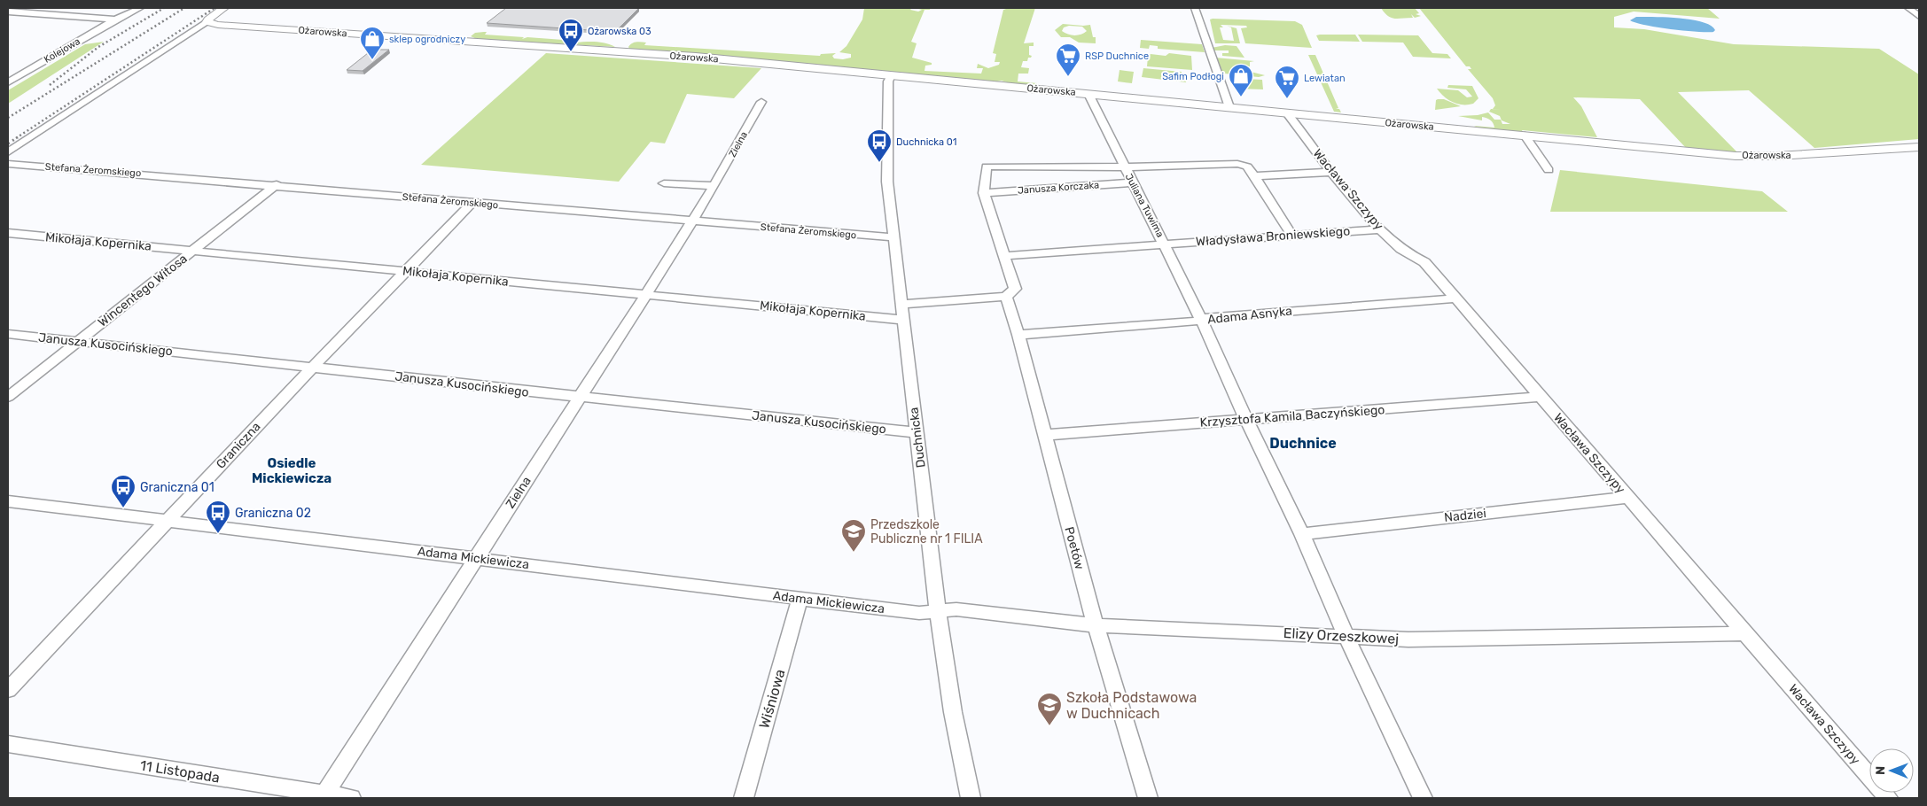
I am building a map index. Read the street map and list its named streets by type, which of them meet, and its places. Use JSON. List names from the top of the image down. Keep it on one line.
{"streets":{"main road":["Ożarowska"],"street":["Kolejowa","Zielna","Stefana Żeromskiego","Janusza Korczaka","Wacława Szczypy","Juliana Tuwima","Władysława Broniewskiego","Mikołaja Kopernika","Wincentego Witosa","Adama Asnyka","Janusza Kusocińskiego","Krzysztofa Kamila Baczyńskiego","Duchnicka","Graniczna","Nadziei","Poetów","Adama Mickiewicza","Elizy Orzeszkowej","Wiśniowa","11 Listopada"]},"crossings":[["Ożarowska","Wacława Szczypy"],["Ożarowska","Juliana Tuwima"],["Ożarowska","Duchnicka"],["Zielna","Stefana Żeromskiego"],["Zielna","Mikołaja Kopernika"],["Zielna","Janusza Kusocińskiego"],["Zielna","Adama Mickiewicza"],["Zielna","11 Listopada"],["Stefana Żeromskiego","Wincentego Witosa"],["Stefana Żeromskiego","Duchnicka"],["Stefana Żeromskiego","Graniczna"],["Janusza Korczaka","Juliana Tuwima"],["Wacława Szczypy","Władysława Broniewskiego"],["Wacława Szczypy","Adama Asnyka"],["Wacława Szczypy","Krzysztofa Kamila Baczyńskiego"],["Wacława Szczypy","Nadziei"],["Wacława Szczypy","Elizy Orzeszkowej"],["Juliana Tuwima","Władysława Broniewskiego"],["Mikołaja Kopernika","Wincentego Witosa"],["Mikołaja Kopernika","Duchnicka"],["Mikołaja Kopernika","Graniczna"],["Wincentego Witosa","Janusza Kusocińskiego"],["Adama Asnyka","Poetów"],["Janusza Kusocińskiego","Duchnicka"],["Janusza Kusocińskiego","Graniczna"],["Krzysztofa Kamila Baczyńskiego","Poetów"],["Duchnicka","Adama Mickiewicza"],["Duchnicka","Elizy Orzeszkowej"],["Graniczna","Adama Mickiewicza"],["Poetów","Elizy Orzeszkowej"],["Adama Mickiewicza","Elizy Orzeszkowej"],["Adama Mickiewicza","Wiśniowa"]],"districts":["Duchnice","Osiedle Mickiewicza"],"places":{"bus stop":["Ożarowska 03","Duchnicka 01","Graniczna 01","Graniczna 02"],"shop":["sklep ogrodniczy","Safim Podłogi"],"supermarket":["RSP Duchnice","Lewiatan"],"school or university":["Przedszkole Publiczne nr 1 FILIA","Szkoła Podstawowa w Duchnicach"]},"north":"left"}
